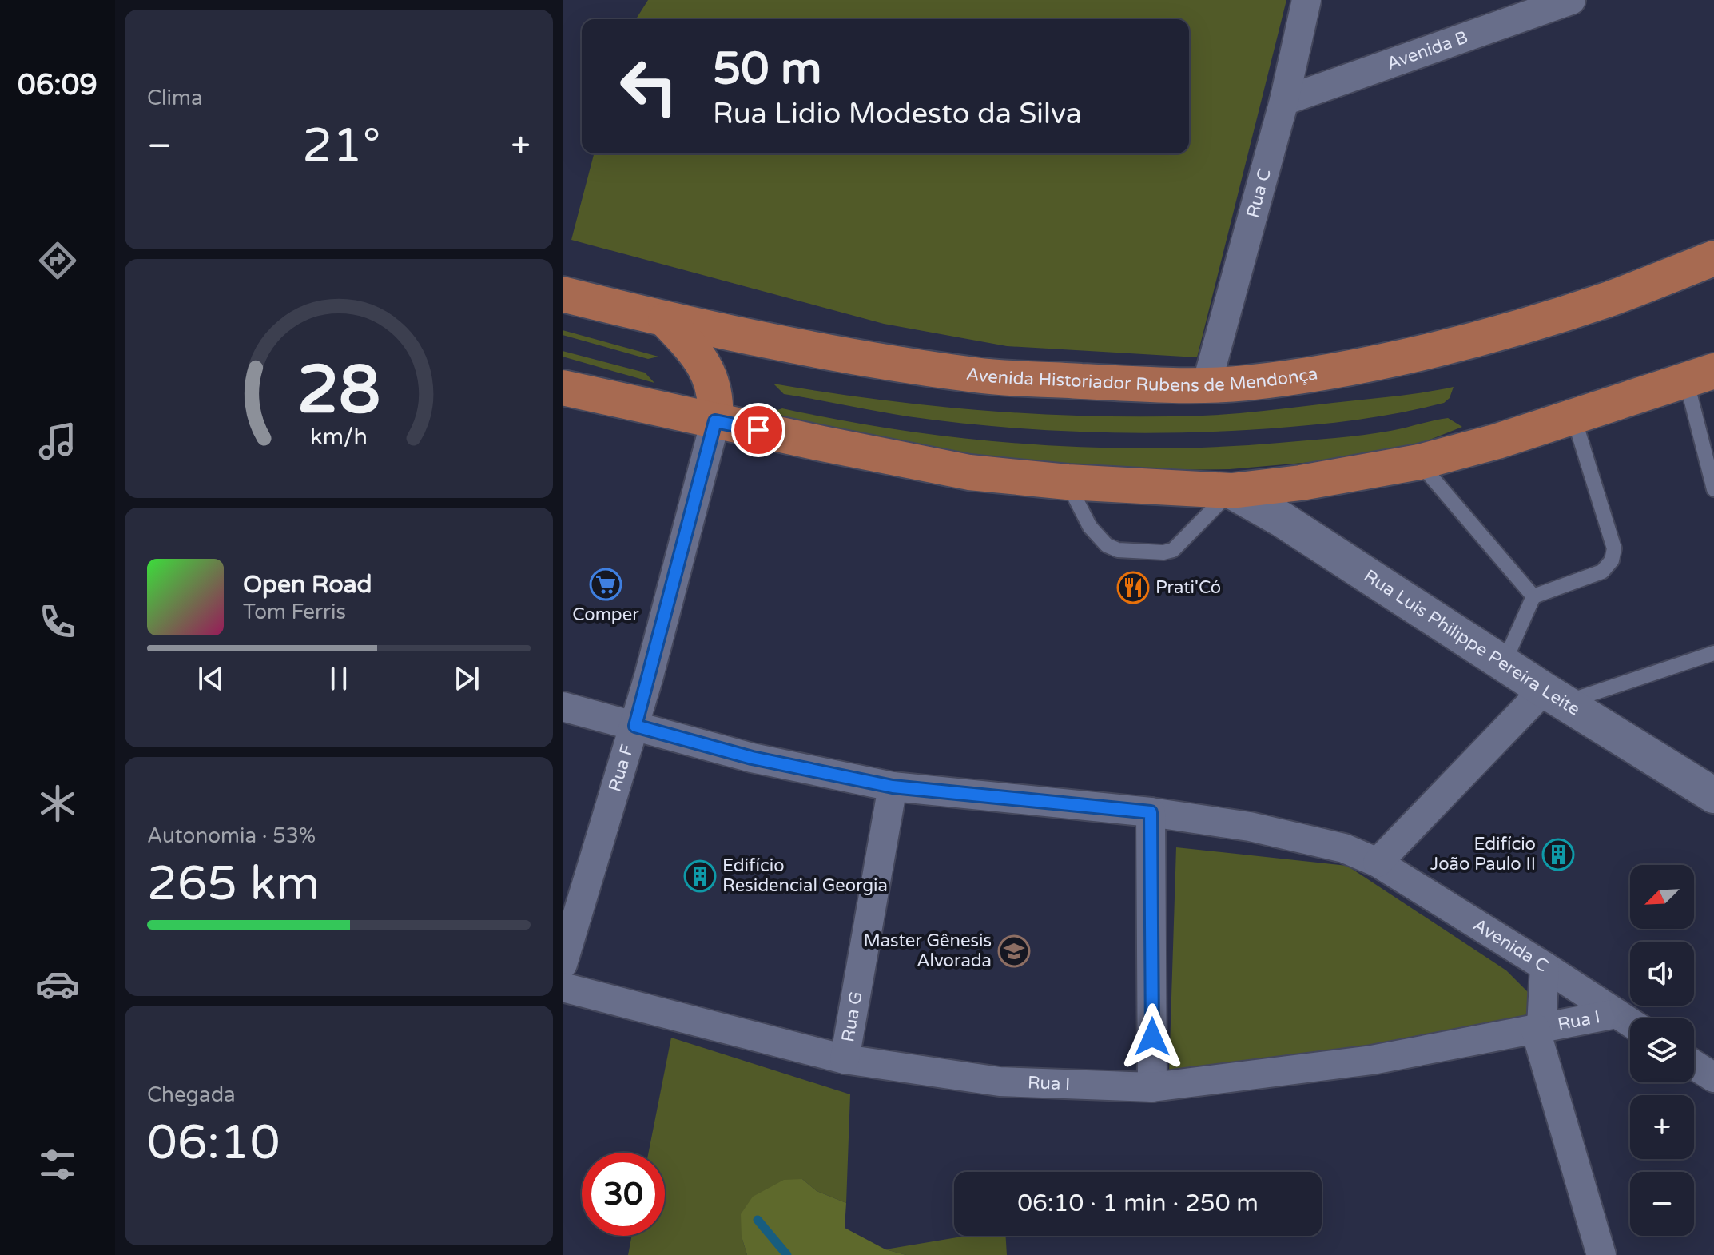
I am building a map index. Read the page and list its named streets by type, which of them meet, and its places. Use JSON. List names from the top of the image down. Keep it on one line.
{"streets":{"main road":["Avenida Historiador Rubens de Mendonça"],"street":["Avenida B","Rua C","Rua Luis Philippe Pereira Leite","Rua F","Avenida C","Rua G","Rua I"]},"crossings":[["Avenida B","Rua C"],["Rua C","Avenida Historiador Rubens de Mendonça"],["Rua F","Avenida C"],["Avenida C","Rua G"],["Avenida C","Rua I"],["Rua G","Rua I"]],"places":{"supermarket":["Comper"],"restaurant":["Prati'Có"],"building":["Edifício João Paulo II","Edifício Residencial Georgia"],"school or university":["Master Gênesis Alvorada"]},"north":"bottom left","page":{"tabs":"06:09","tile":["Clima",["Autonomia · 53%","265 km"],["Chegada","06:10"]],"turn":["50 m","Rua Lidio Modesto da Silva"],"heat":["−","21°","+"],"song":["Open Road","Tom Ferris"],"map_buttons":["+","−"],"limit":"30","trip":"06:10 · 1 min · 250 m","gauge":["28","km/h"]}}
